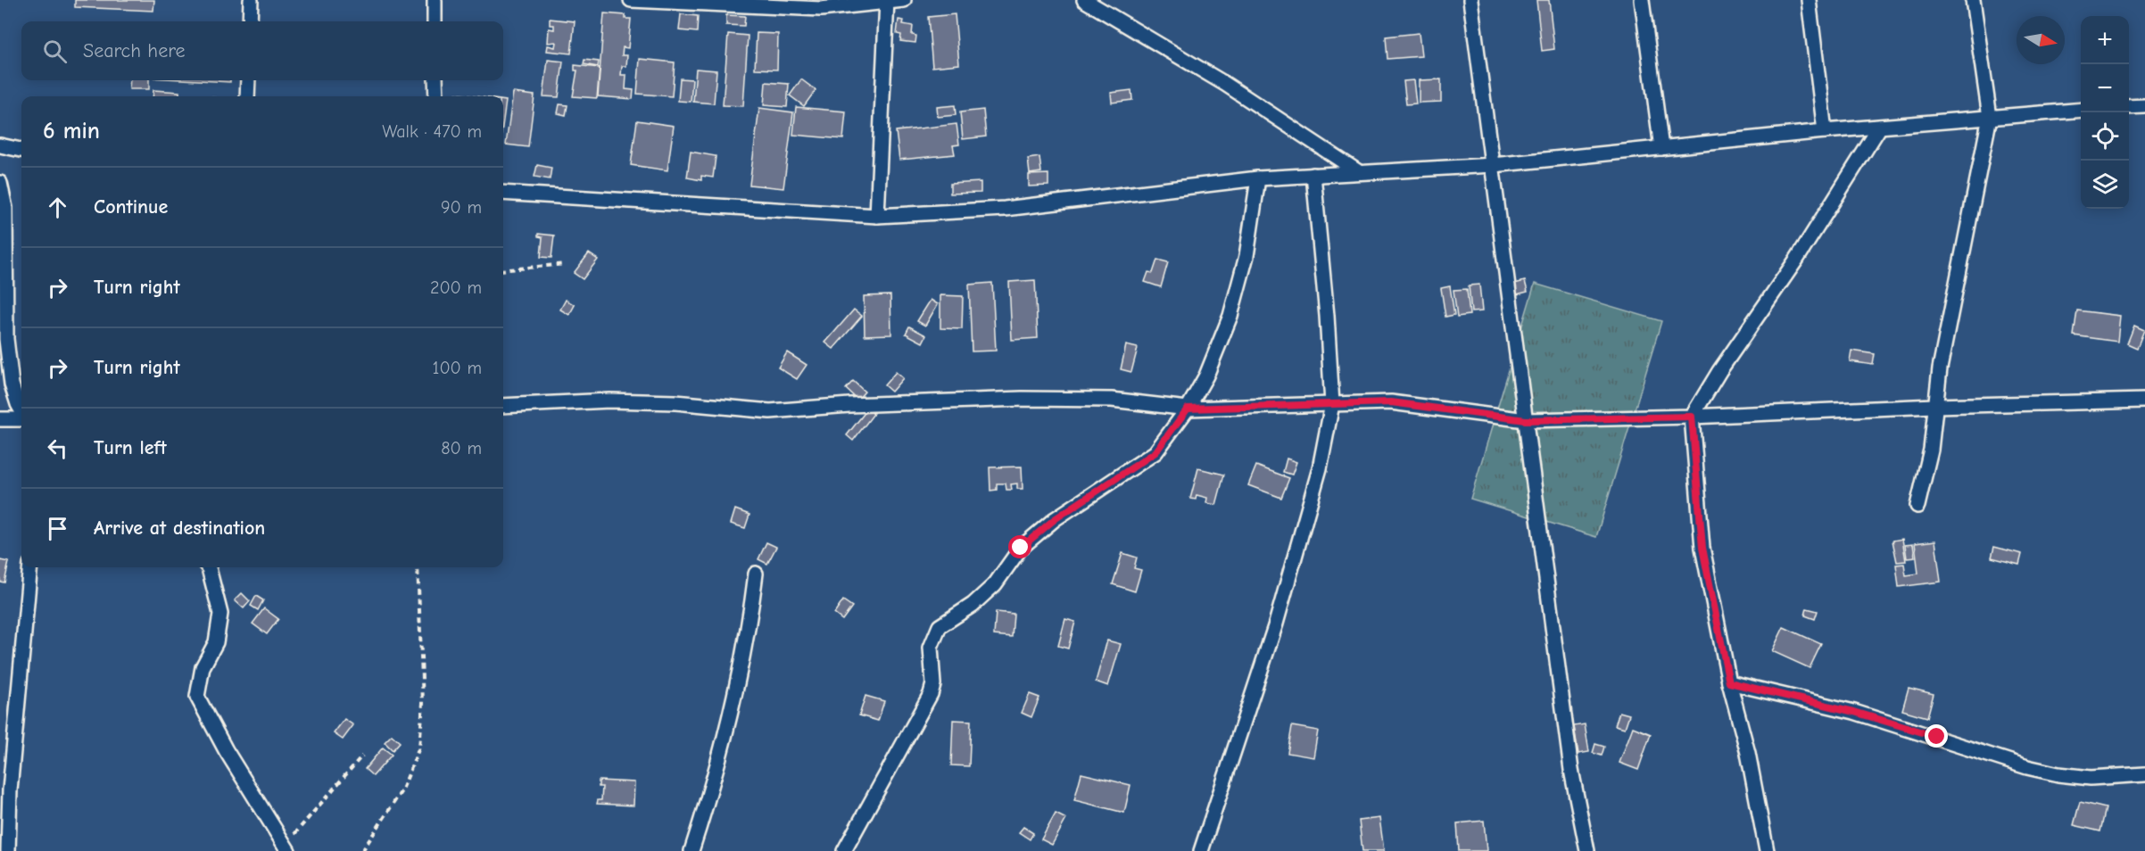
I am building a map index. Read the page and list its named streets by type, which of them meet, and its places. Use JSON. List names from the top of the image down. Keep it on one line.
{"north":"right","page":{"map_buttons":["+","−"],"search":"Search here","heading":["6 min","Walk · 470 m"],"list":[["Continue","90 m"],["Turn right","200 m"],["Turn right","100 m"],["Turn left","80 m"],"Arrive at destination"]}}
